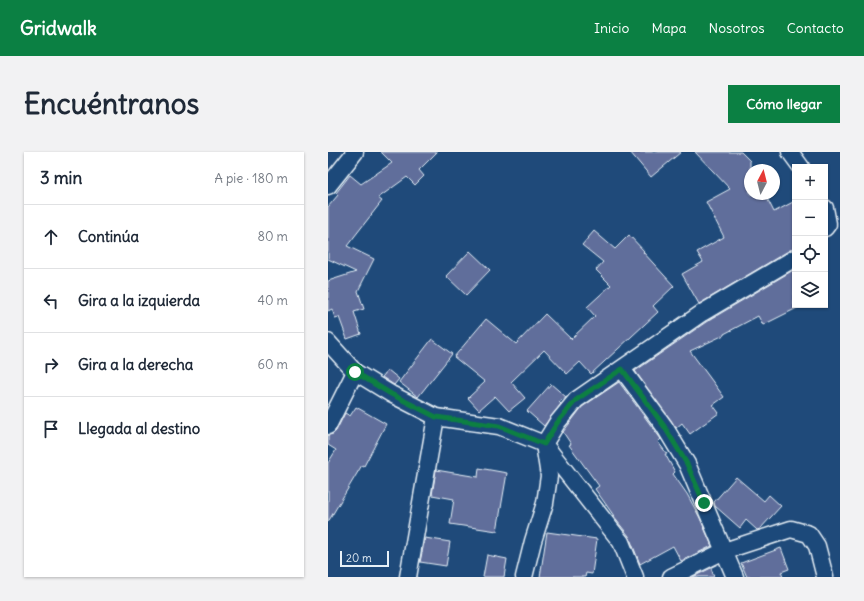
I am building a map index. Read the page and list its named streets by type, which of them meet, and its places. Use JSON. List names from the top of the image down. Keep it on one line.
{"scale_bar":"20 m","north":"top","page":{"header":"Gridwalk","nav":["Inicio","Mapa","Nosotros","Contacto"],"buttons":"Cómo llegar","title":"Encuéntranos","heading":["3 min","A pie · 180 m"],"map_buttons":["+","−"],"list":[["Continúa","80 m"],["Gira a la izquierda","40 m"],["Gira a la derecha","60 m"],"Llegada al destino"],"scale":"20 m"}}
